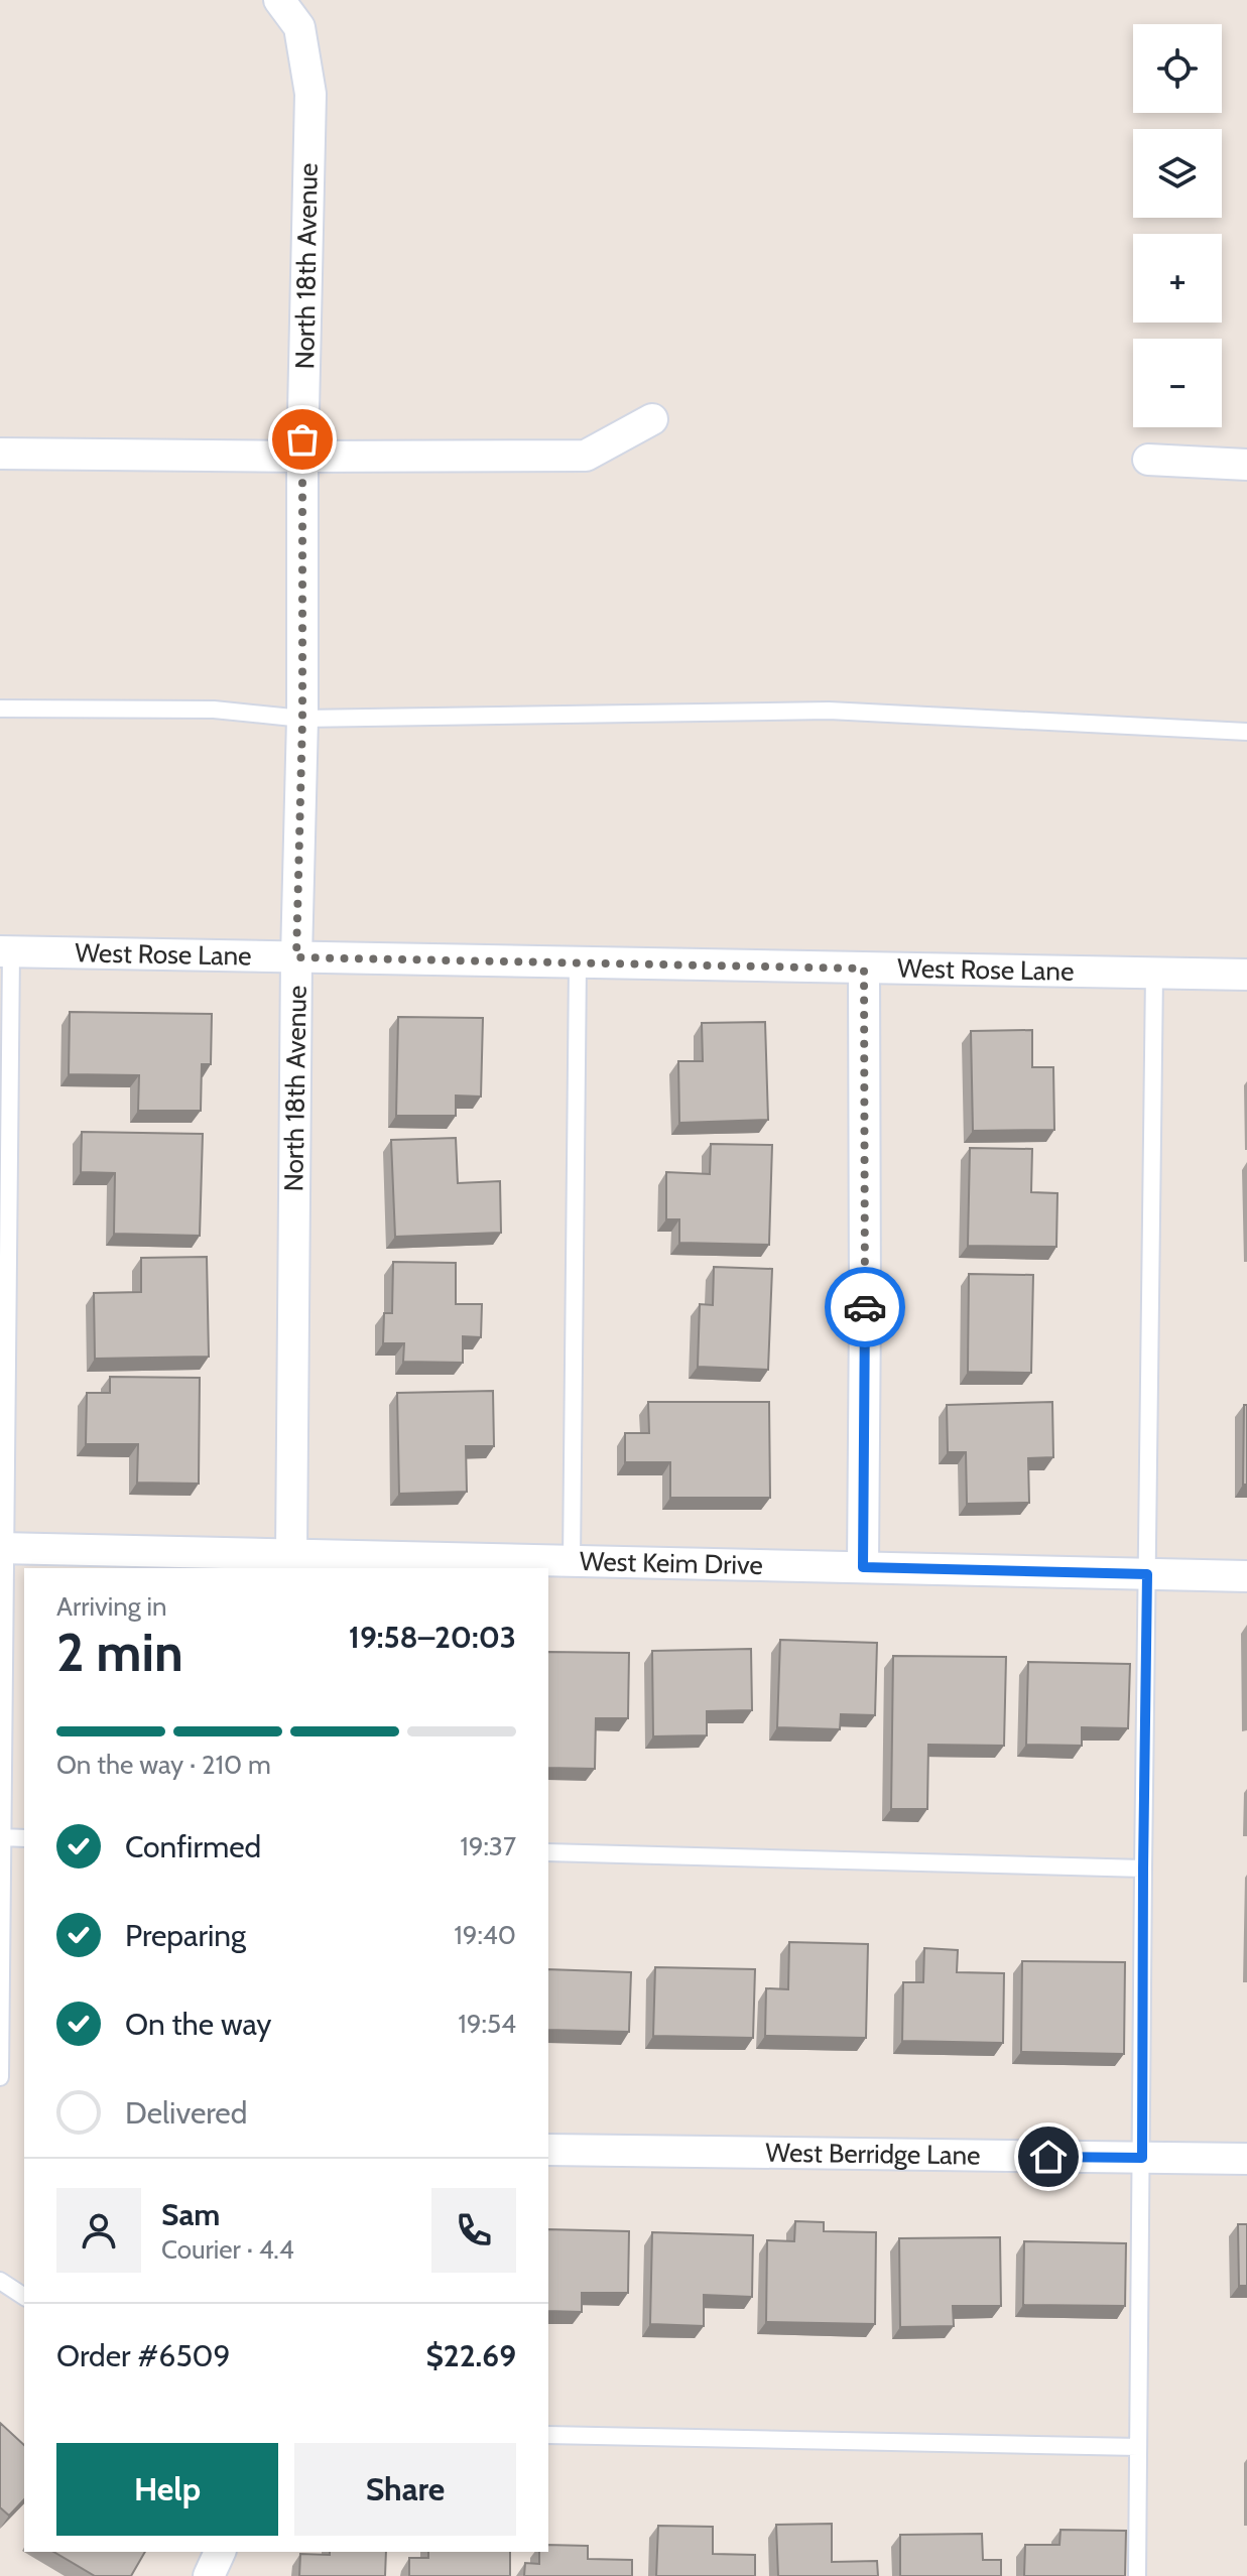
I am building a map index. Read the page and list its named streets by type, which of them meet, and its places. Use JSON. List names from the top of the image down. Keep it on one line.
{"streets":{"street":["North 18th Avenue","West Rose Lane","West Keim Drive","West Berridge Lane"]},"crossings":[["North 18th Avenue","West Rose Lane"],["North 18th Avenue","West Keim Drive"]],"page":{"map_buttons":["+","−"],"heading":["2 min","Arriving in","19:58–20:03"],"panel":["Sam","Courier · 4.4","Order #6509","$22.69"],"bar":"On the way · 210 m","list":[["Confirmed","19:37"],["Preparing","19:40"],["On the way","19:54"],"Delivered"],"buttons":["Help","Share"]}}
